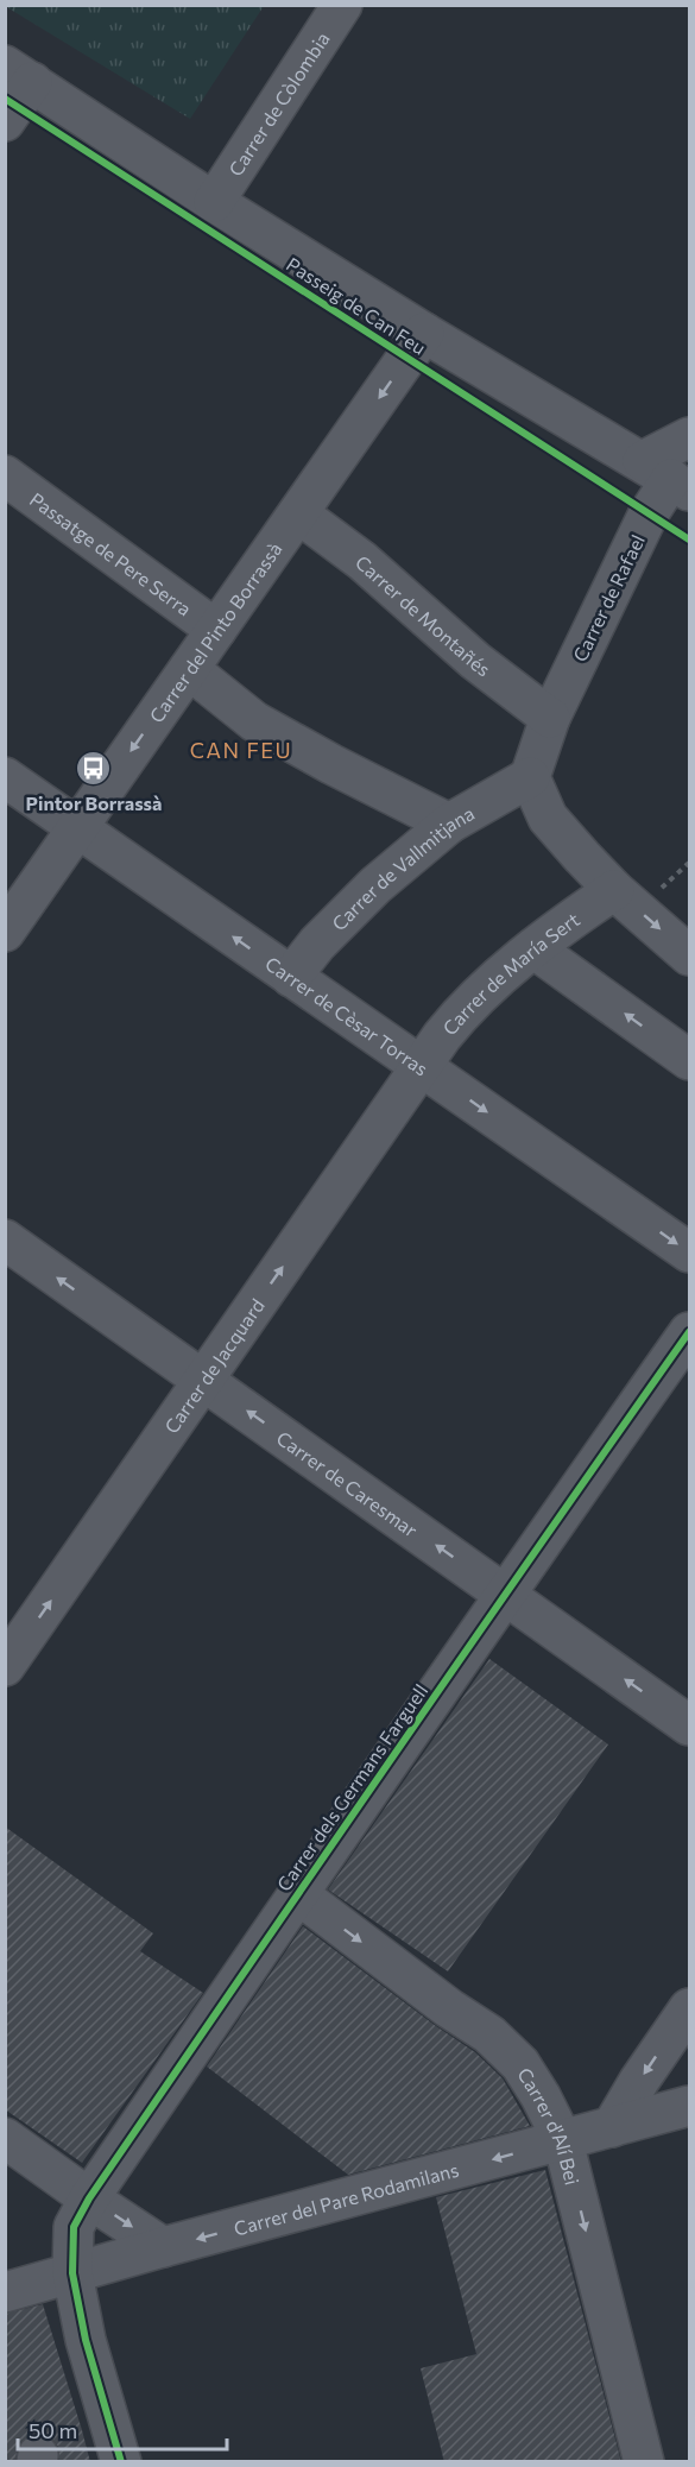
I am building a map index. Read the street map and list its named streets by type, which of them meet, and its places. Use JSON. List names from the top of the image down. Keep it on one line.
{"streets":{"street":["Carrer de Còlombia","Passeig de Can Feu","Passatge de Pere Serra","Carrer de Rafael","Carrer de Montañés","Carrer del Pinto Borrassà","Carrer de Vallmitjana","Carrer de María Sert","Carrer de Cèsar Torras","Carrer de Jacquard","Carrer de Caresmar","Carrer dels Germans Farguell","Carrer d'Alí Bei","Carrer del Pare Rodamilans"]},"crossings":[["Carrer de Còlombia","Passeig de Can Feu"],["Passeig de Can Feu","Carrer de Rafael"],["Passeig de Can Feu","Carrer del Pinto Borrassà"],["Passatge de Pere Serra","Carrer del Pinto Borrassà"],["Carrer de Rafael","Carrer de Montañés"],["Carrer de Rafael","Carrer de Vallmitjana"],["Carrer de Montañés","Carrer del Pinto Borrassà"],["Carrer del Pinto Borrassà","Carrer de Cèsar Torras"],["Carrer de Vallmitjana","Carrer de Cèsar Torras"],["Carrer de María Sert","Carrer de Cèsar Torras"],["Carrer de María Sert","Carrer de Jacquard"],["Carrer de Cèsar Torras","Carrer de Jacquard"],["Carrer de Jacquard","Carrer de Caresmar"],["Carrer de Caresmar","Carrer dels Germans Farguell"],["Carrer dels Germans Farguell","Carrer d'Alí Bei"],["Carrer dels Germans Farguell","Carrer del Pare Rodamilans"],["Carrer d'Alí Bei","Carrer del Pare Rodamilans"]],"one_way":["Carrer del Pinto Borrassà","Carrer de Jacquard","Carrer de Caresmar","Carrer d'Alí Bei","Carrer del Pare Rodamilans"],"districts":["CAN FEU"],"places":{"bus stop":["Pintor Borrassà"]},"scale_bar":"50 m"}
